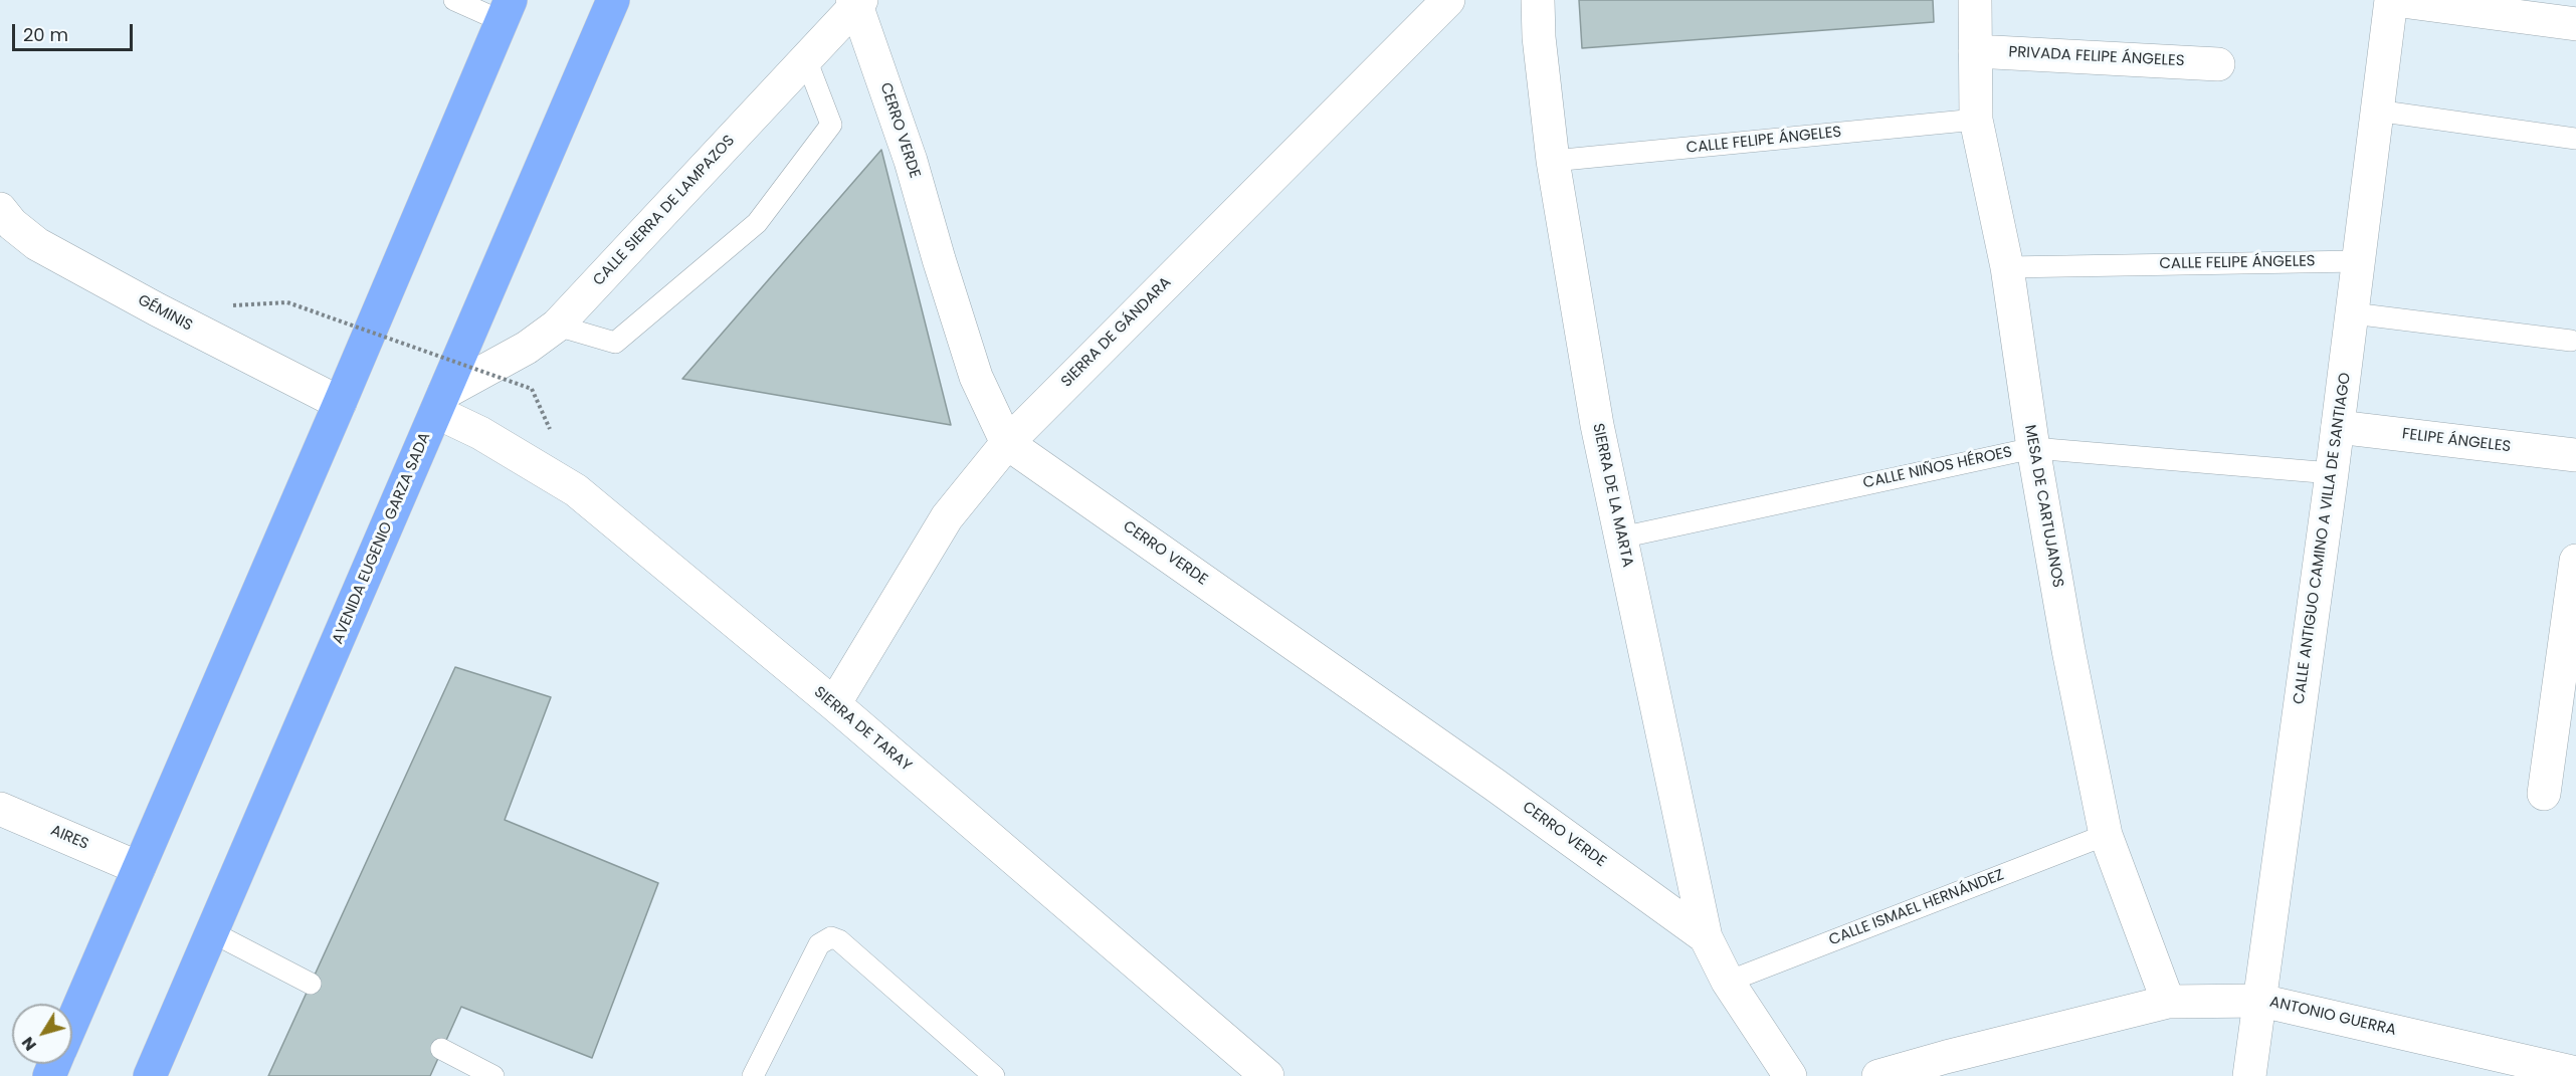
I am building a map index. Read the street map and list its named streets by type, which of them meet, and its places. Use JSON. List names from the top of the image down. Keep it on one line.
{"streets":{"highway":["AVENIDA EUGENIO GARZA SADA"],"street":["PRIVADA FELIPE ÁNGELES","CERRO VERDE","CALLE SIERRA DE LAMPAZOS","GÉMINIS","SIERRA DE GÁNDARA","FELIPE ÁNGELES","SIERRA DE LA MARTA","MESA DE CARTUJANOS","CALLE ANTIGUO CAMINO A VILLA DE SANTIAGO","SIERRA DE TARAY","AIRES","ANTONIO GUERRA"],"lane":["CALLE FELIPE ÁNGELES","CALLE NIÑOS HÉROES","CALLE ISMAEL HERNÁNDEZ"]},"crossings":[["PRIVADA FELIPE ÁNGELES","MESA DE CARTUJANOS"],["CERRO VERDE","CALLE SIERRA DE LAMPAZOS"],["CERRO VERDE","SIERRA DE GÁNDARA"],["CERRO VERDE","SIERRA DE LA MARTA"],["CALLE FELIPE ÁNGELES","SIERRA DE LA MARTA"],["CALLE FELIPE ÁNGELES","MESA DE CARTUJANOS"],["CALLE FELIPE ÁNGELES","CALLE ANTIGUO CAMINO A VILLA DE SANTIAGO"],["CALLE SIERRA DE LAMPAZOS","AVENIDA EUGENIO GARZA SADA"],["CALLE SIERRA DE LAMPAZOS","SIERRA DE TARAY"],["SIERRA DE GÁNDARA","SIERRA DE TARAY"],["FELIPE ÁNGELES","CALLE ANTIGUO CAMINO A VILLA DE SANTIAGO"],["CALLE NIÑOS HÉROES","SIERRA DE LA MARTA"],["CALLE NIÑOS HÉROES","MESA DE CARTUJANOS"],["CALLE NIÑOS HÉROES","CALLE ANTIGUO CAMINO A VILLA DE SANTIAGO"],["SIERRA DE LA MARTA","CALLE ISMAEL HERNÁNDEZ"],["MESA DE CARTUJANOS","CALLE ISMAEL HERNÁNDEZ"],["MESA DE CARTUJANOS","ANTONIO GUERRA"],["AVENIDA EUGENIO GARZA SADA","SIERRA DE TARAY"],["CALLE ANTIGUO CAMINO A VILLA DE SANTIAGO","ANTONIO GUERRA"]],"scale_bar":"20 m","north":"bottom left"}
